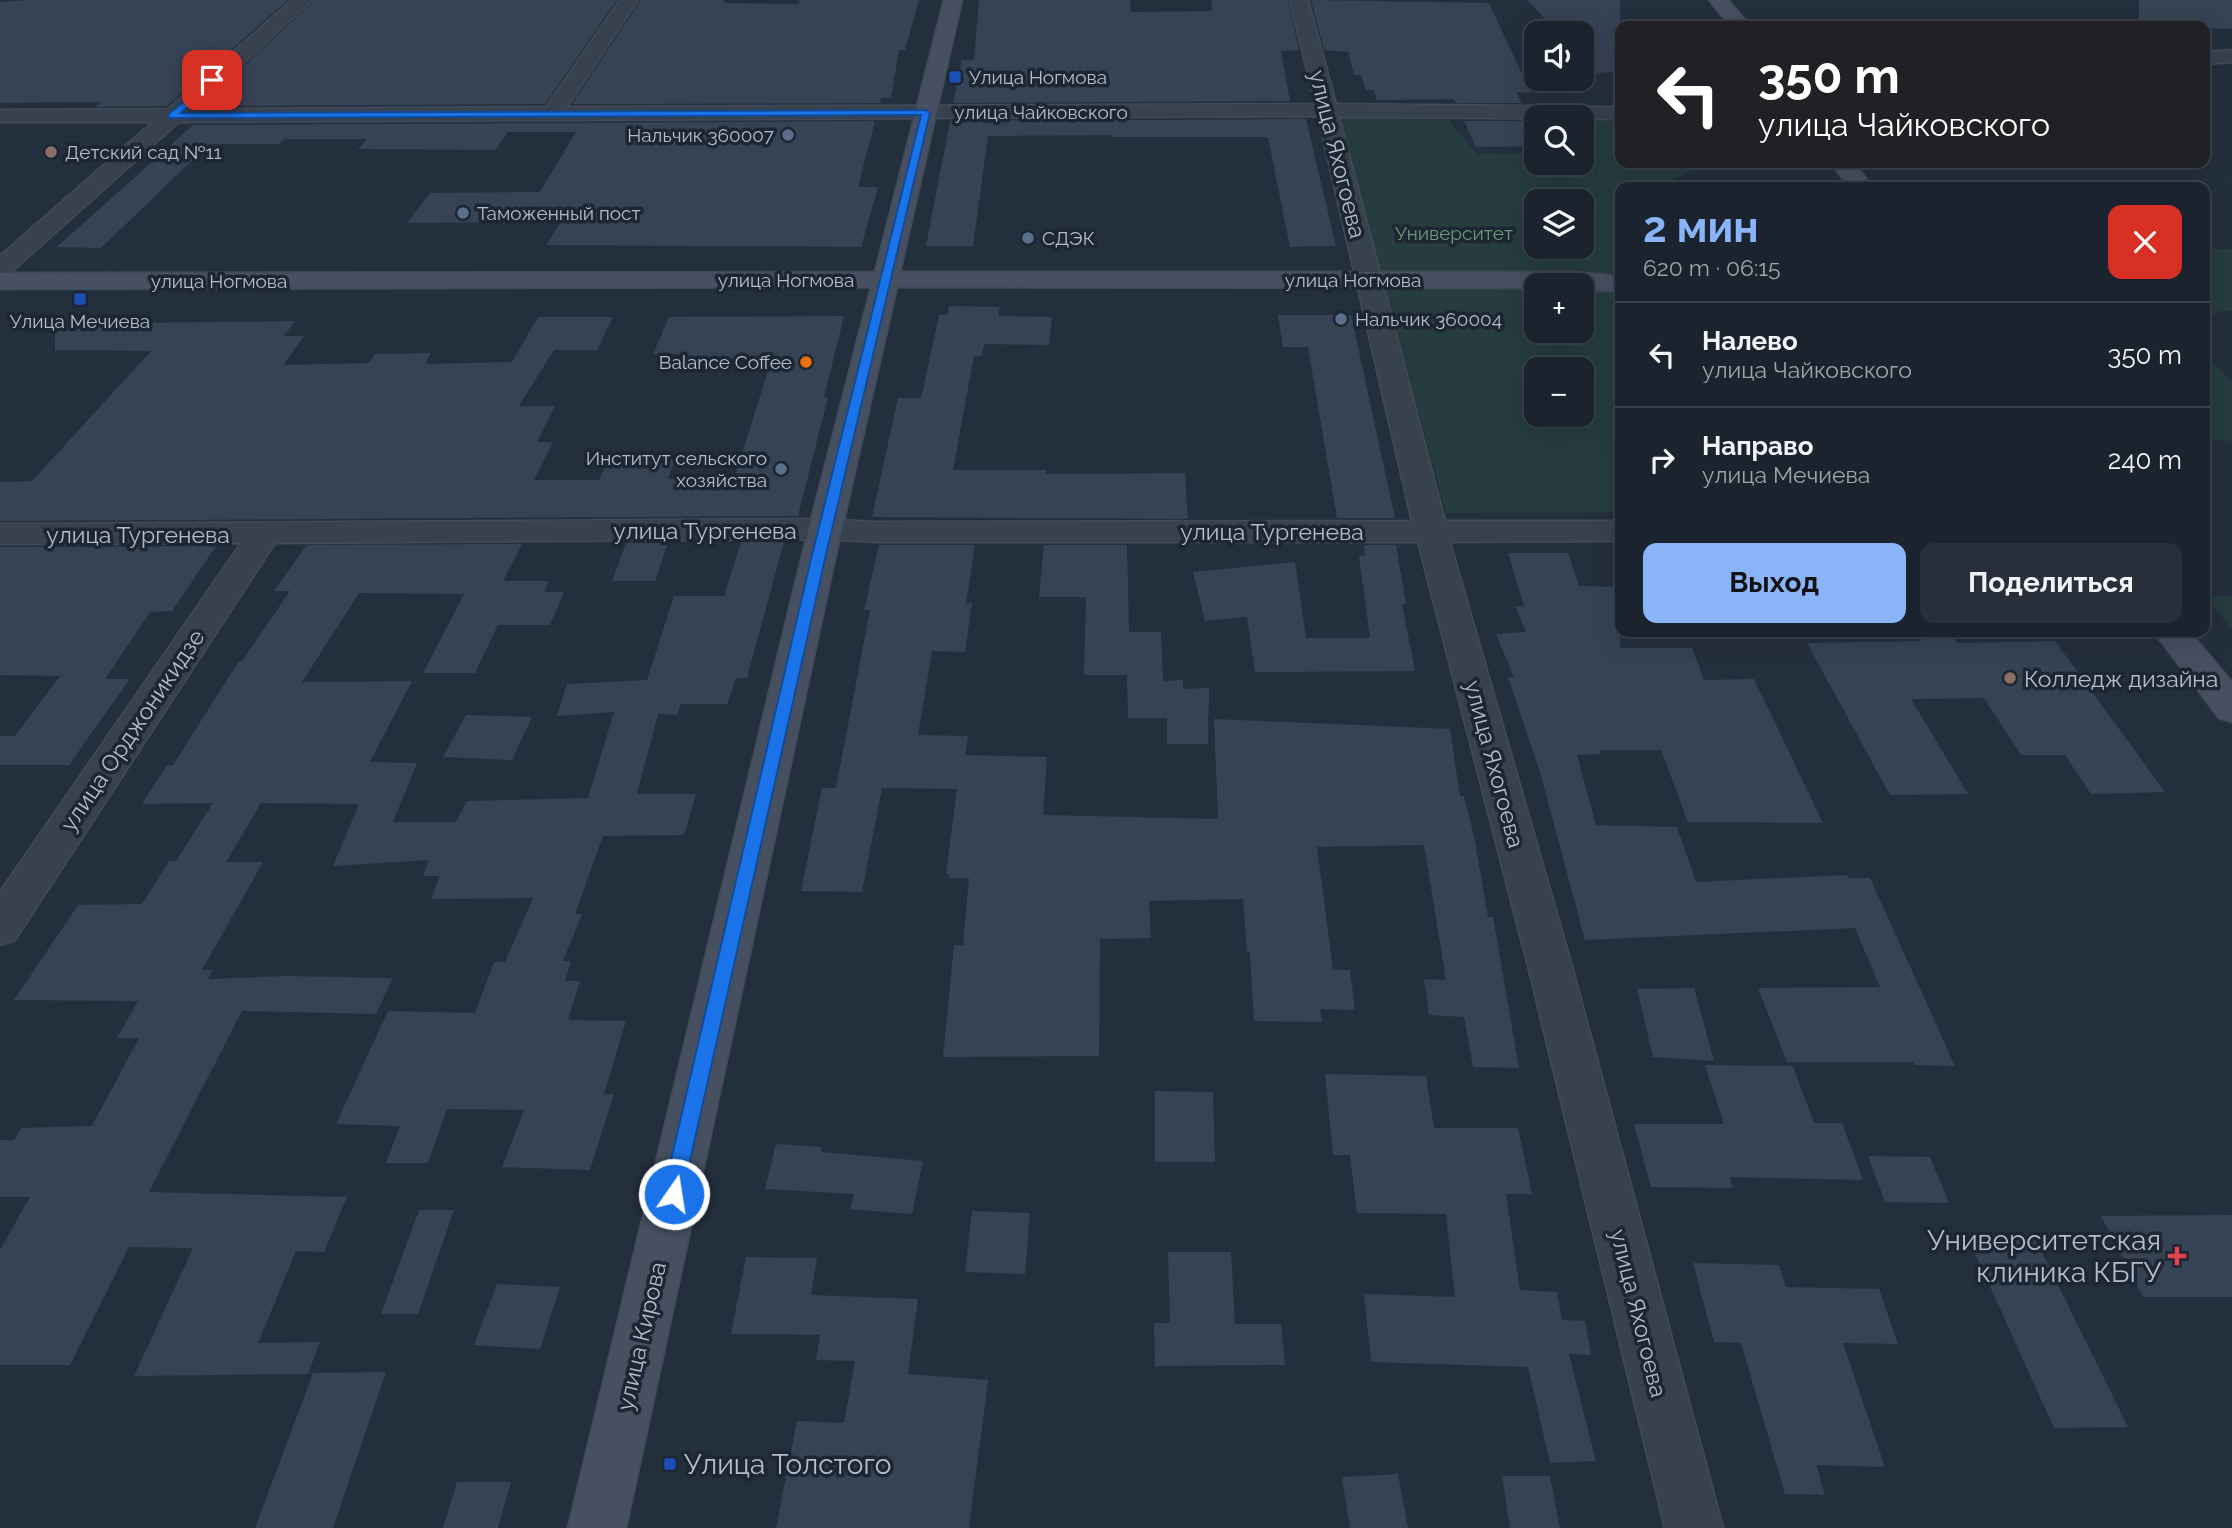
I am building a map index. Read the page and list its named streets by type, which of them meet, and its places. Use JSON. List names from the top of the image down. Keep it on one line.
{"streets":{"street":["улица Чайковского","улица Яхогоева","улица Ногмова","улица Тургенева","улица Орджоникидзе","улица Кирова"]},"crossings":[["улица Чайковского","улица Яхогоева"],["улица Чайковского","улица Кирова"],["улица Яхогоева","улица Ногмова"],["улица Яхогоева","улица Тургенева"],["улица Ногмова","улица Кирова"],["улица Тургенева","улица Орджоникидзе"],["улица Тургенева","улица Кирова"]],"parks":["Университет"],"places":{"transit":["Улица Ногмова","Улица Мечиева","Улица Толстого"],"other":["Нальчик 360007","Детский сад №11","Таможенный пост","СДЭК","Нальчик 360004","Balance Coffee","Институт сельского хозяйства","Колледж дизайна"],"health":["Университетская клиника КБГУ"]},"page":{"map_buttons":["+","−"],"turn":["350 m","улица Чайковского"],"heading":["2 мин","620 m · 06:15"],"list":[{"name":"Налево","note":"улица Чайковского","value":"350 m"},{"name":"Направо","note":"улица Мечиева","value":"240 m"}],"buttons":["Выход","Поделиться"]}}
